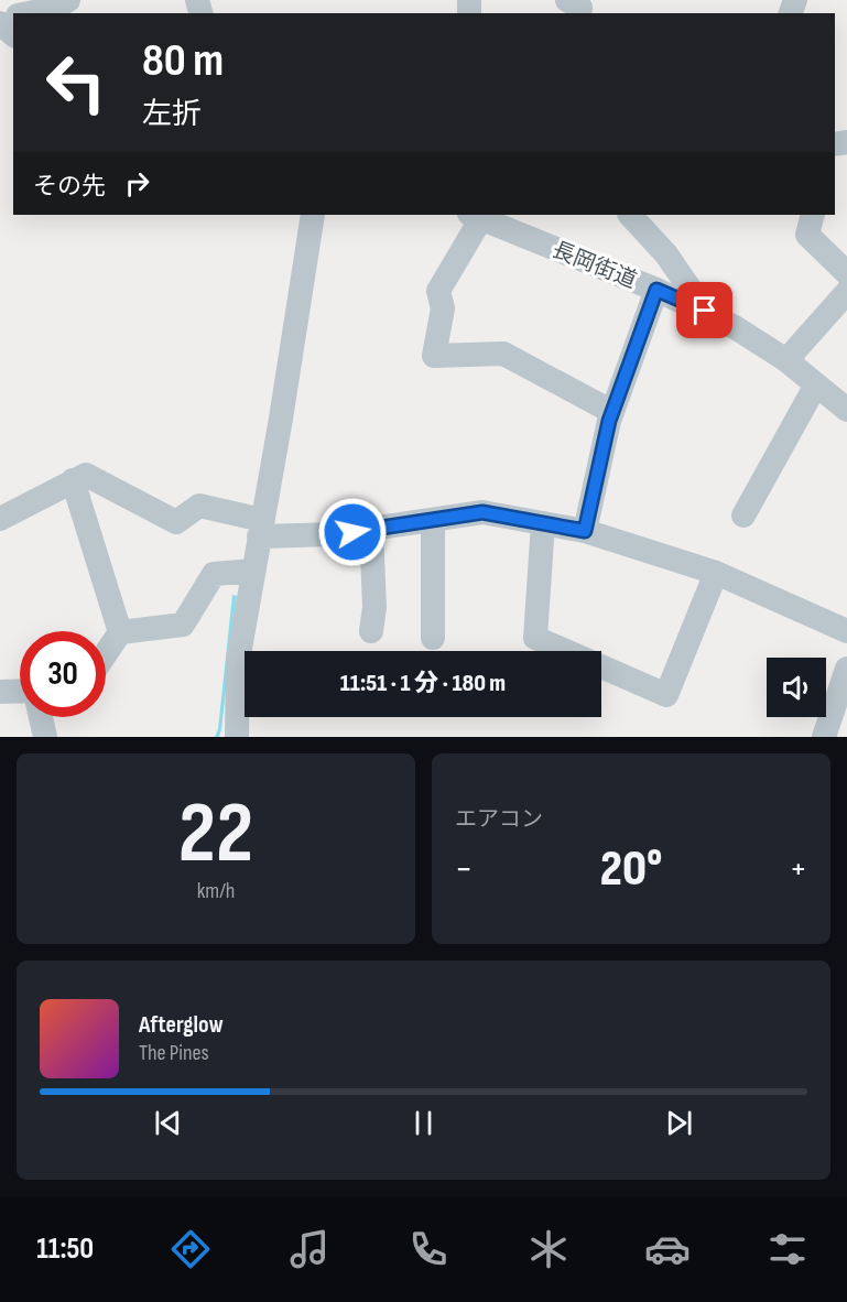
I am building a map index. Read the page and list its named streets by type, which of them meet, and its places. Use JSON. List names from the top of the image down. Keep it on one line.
{"streets":{"street":["長岡街道"]},"page":{"turn":["80 m","左折"],"then":"その先","limit":"30","trip":"11:51 · 1 分 · 180 m","tile":[["22","km/h"],"エアコン"],"heat":["−","20°","+"],"song":["Afterglow","The Pines"],"tabs":"11:50"}}
